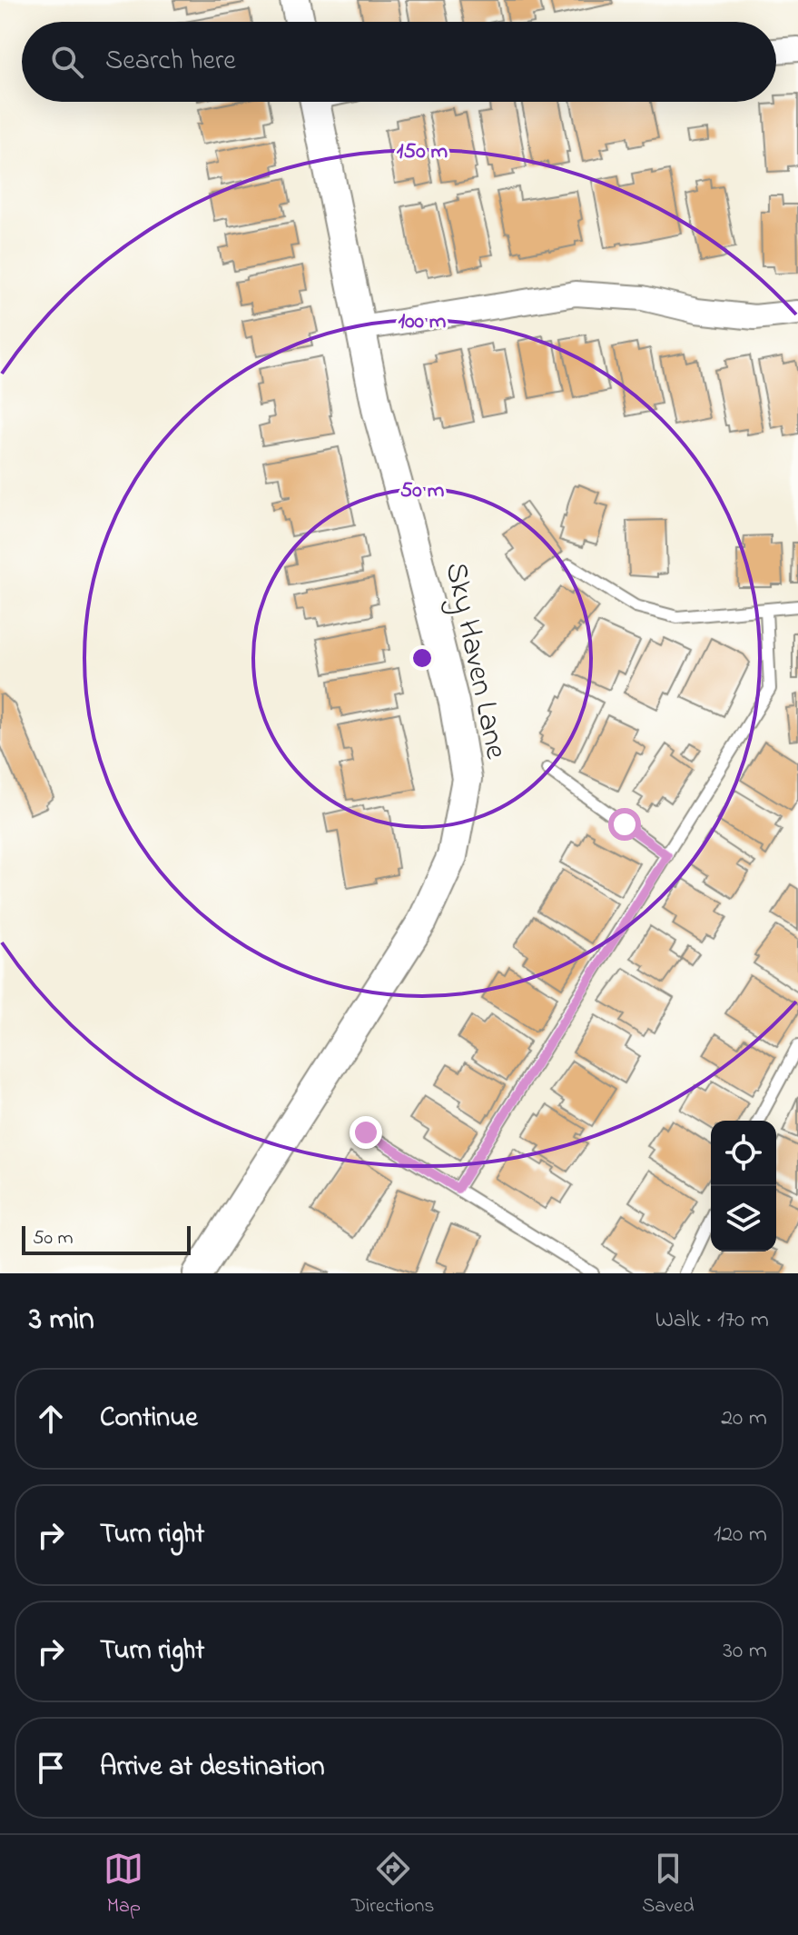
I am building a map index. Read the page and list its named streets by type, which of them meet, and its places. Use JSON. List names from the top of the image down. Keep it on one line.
{"streets":{"street":["Sky Haven Lane"]},"scale_bar":"50 m","page":{"search":"Search here","scale":"50 m","heading":["3 min","Walk · 170 m"],"list":[["Continue","20 m"],["Turn right","120 m"],["Turn right","30 m"],"Arrive at destination"],"nav":["Map","Directions","Saved"]},"rings":["150 m","100 m","50 m"]}
